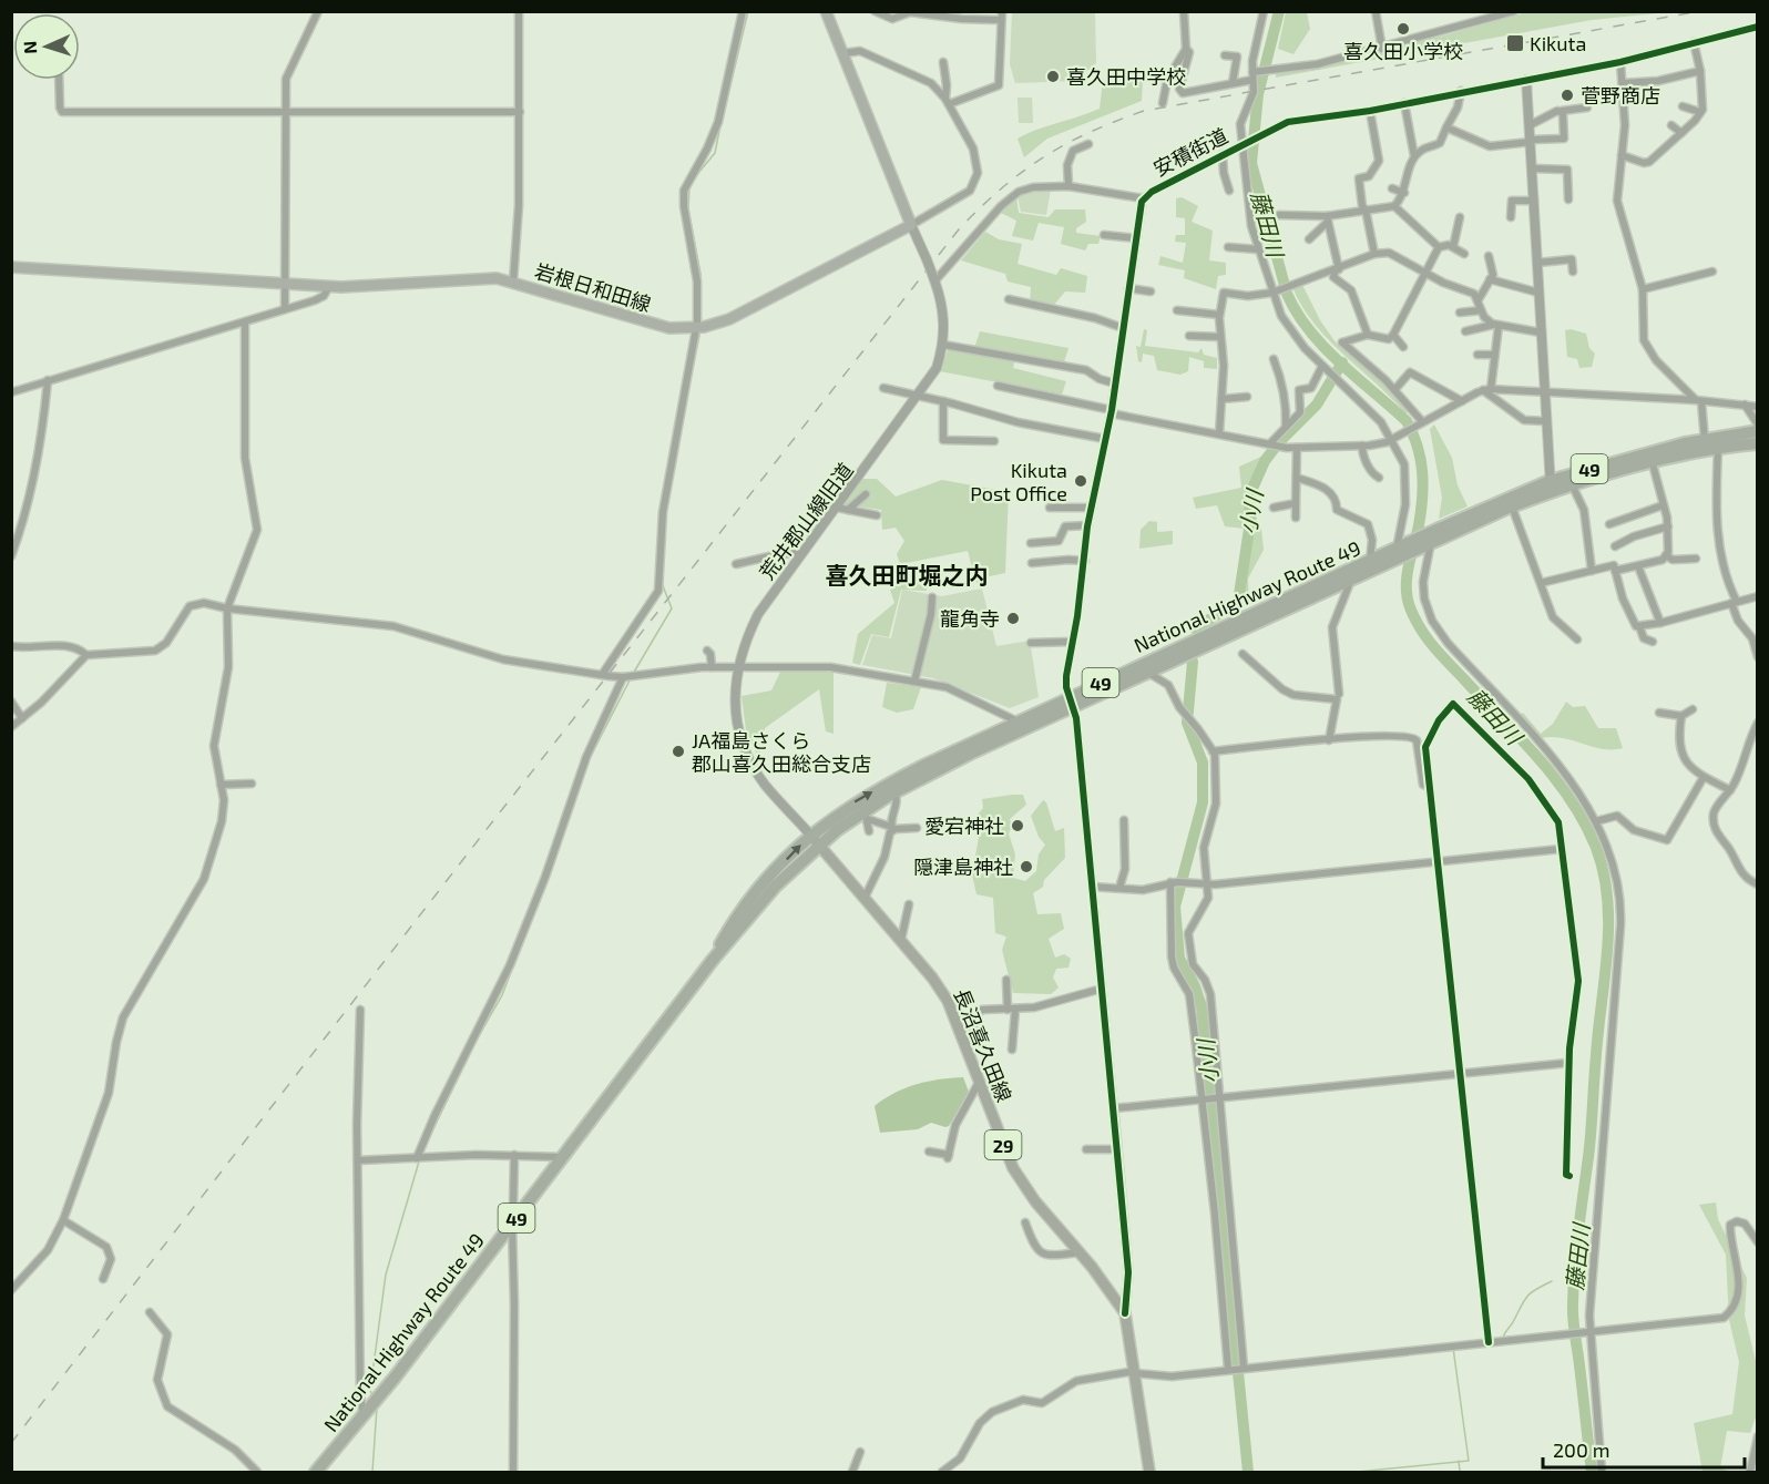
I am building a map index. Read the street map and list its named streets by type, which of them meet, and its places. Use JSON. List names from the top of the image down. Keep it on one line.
{"streets":{"highway":["49","National Highway Route 49"],"main road":["岩根日和田線","長沼喜久田線","29"],"street":["安積街道","荒井郡山線旧道"]},"crossings":[["安積街道","National Highway Route 49"],["岩根日和田線","荒井郡山線旧道"],["荒井郡山線旧道","National Highway Route 49"],["荒井郡山線旧道","長沼喜久田線"],["National Highway Route 49","長沼喜久田線"]],"districts":["喜久田町堀之内"],"water":["藤田川","小川"],"places":{"other":["喜久田小学校","喜久田中学校","菅野商店","Kikuta Post Office","龍角寺","JA福島さくら 郡山喜久田総合支店","愛宕神社","隠津島神社"],"transit":["Kikuta"]},"scale_bar":"200 m","north":"left"}
